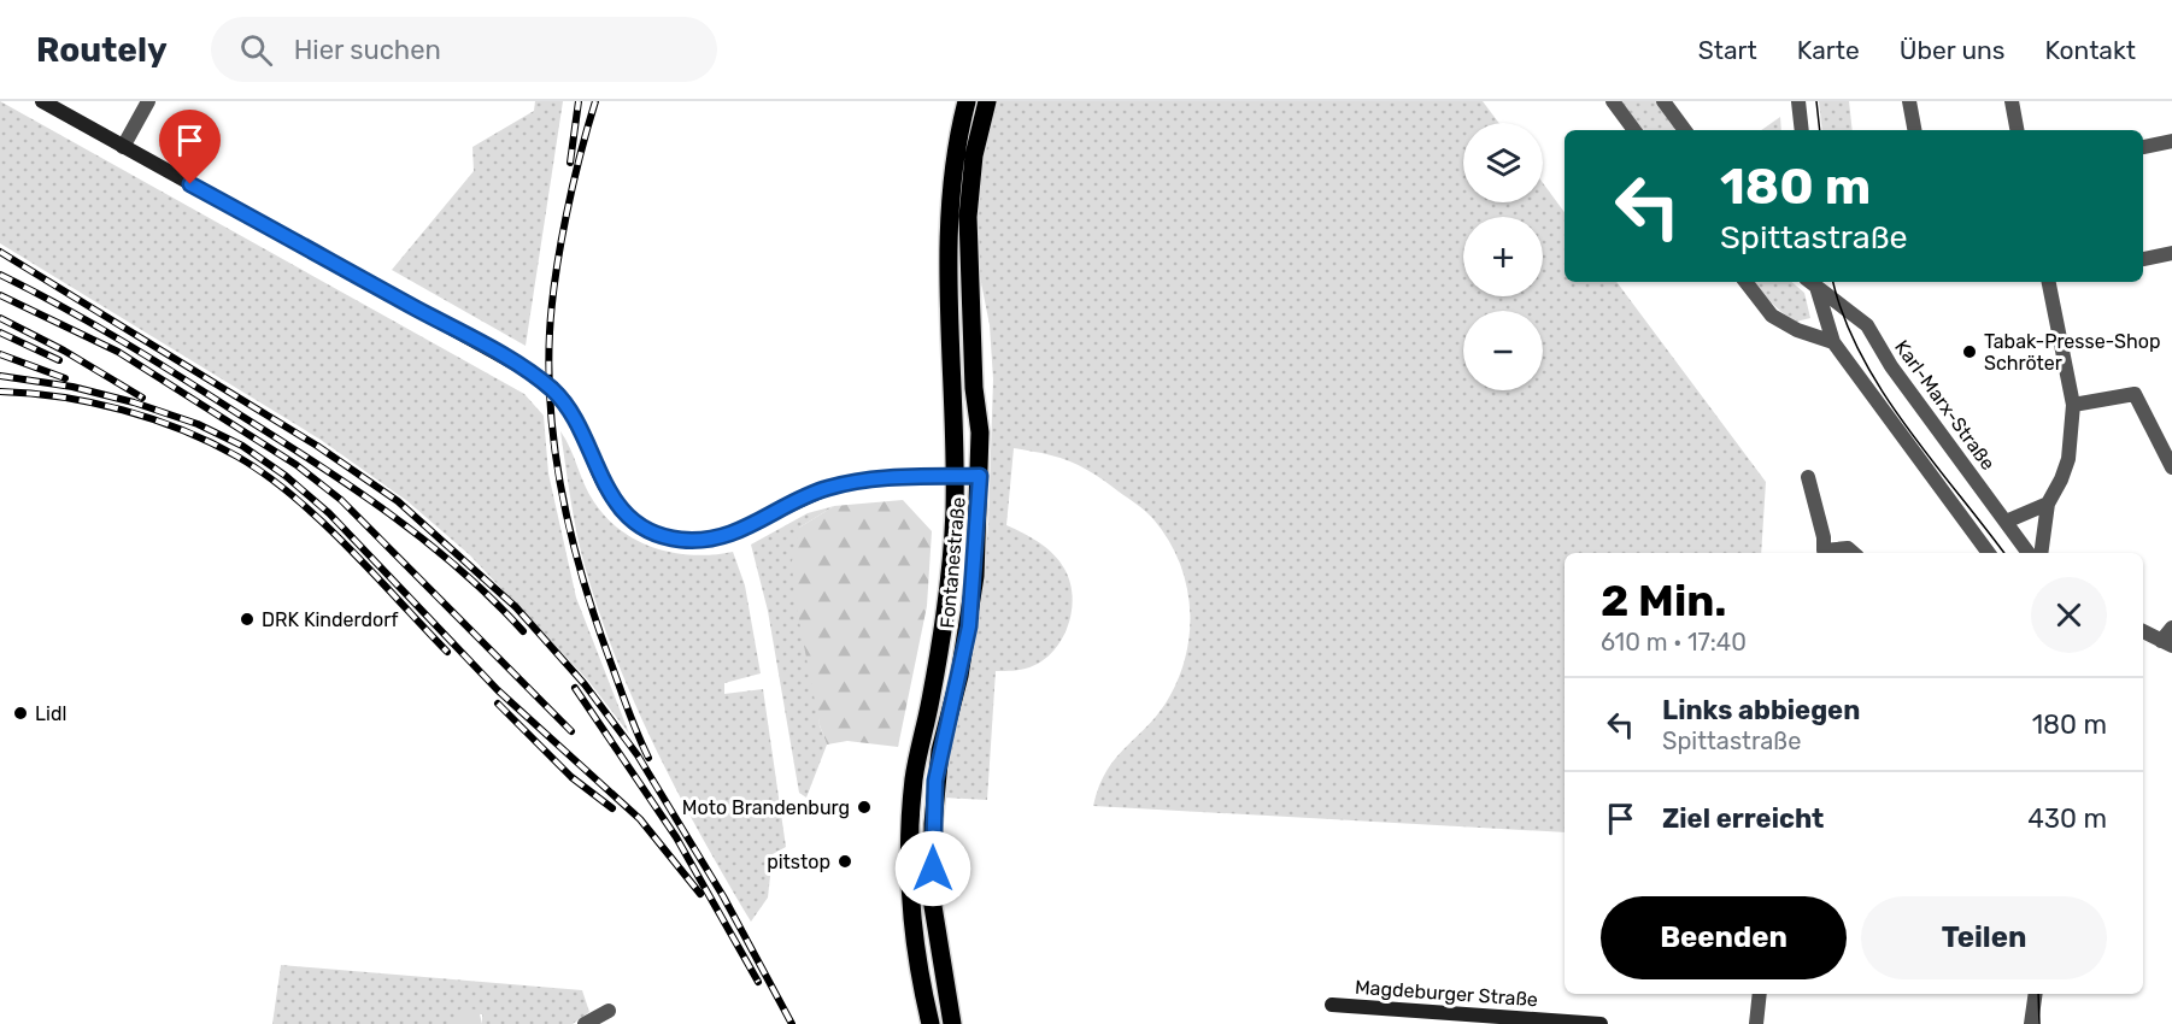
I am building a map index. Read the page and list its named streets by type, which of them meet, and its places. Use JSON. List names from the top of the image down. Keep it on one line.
{"streets":{"main road":["Fontanestraße"],"street":["Karl-Marx-Straße","Magdeburger Straße"]},"places":["Tabak-Presse-Shop Schröter","DRK Kinderdorf","Lidl","Moto Brandenburg","pitstop"],"page":{"header":"Routely","search":"Hier suchen","nav":["Start","Karte","Über uns","Kontakt"],"map_buttons":["+","−"],"turn":["180 m","Spittastraße"],"heading":["2 Min.","610 m · 17:40"],"list":[{"name":"Links abbiegen","note":"Spittastraße","value":"180 m"},{"name":"Ziel erreicht","value":"430 m"}],"buttons":["Beenden","Teilen"]}}
